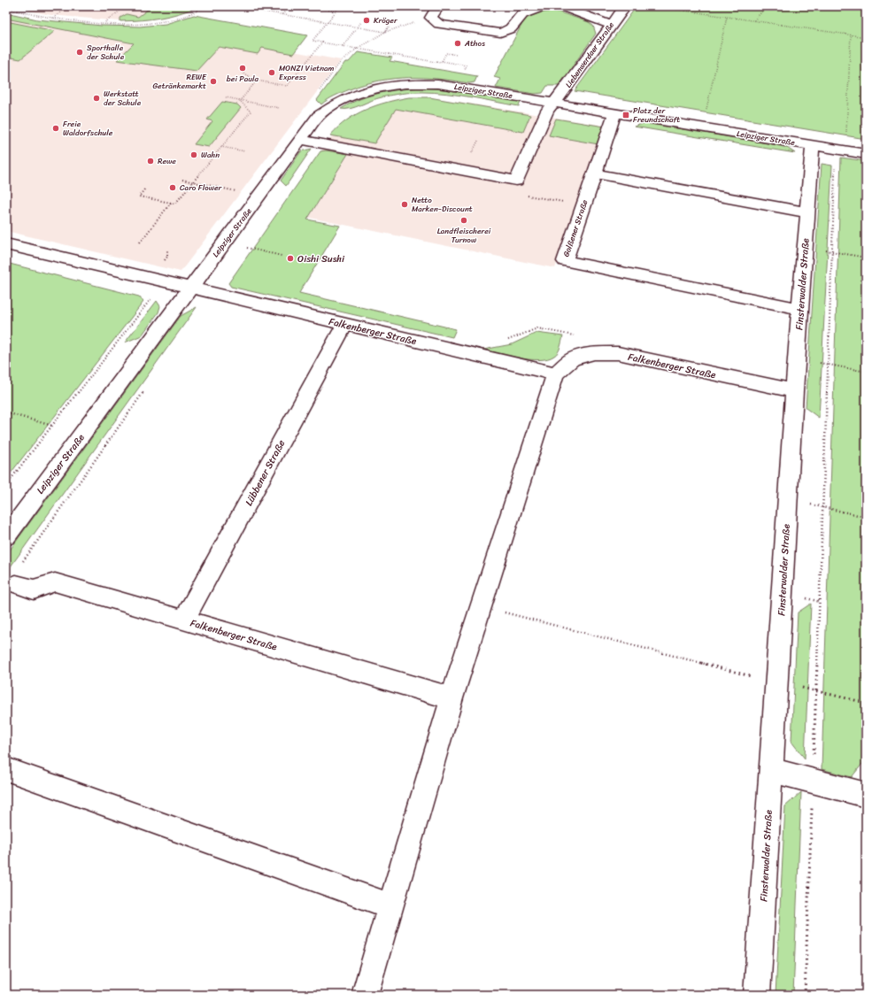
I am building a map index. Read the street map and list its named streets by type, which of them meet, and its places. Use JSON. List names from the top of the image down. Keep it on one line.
{"streets":{"street":["Liebenwerdaer Straße","Leipziger Straße","Golßener Straße","Finsterwalder Straße","Falkenberger Straße","Lübbener Straße"]},"crossings":[["Liebenwerdaer Straße","Leipziger Straße"],["Leipziger Straße","Finsterwalder Straße"],["Leipziger Straße","Falkenberger Straße"],["Golßener Straße","Finsterwalder Straße"],["Finsterwalder Straße","Falkenberger Straße"],["Falkenberger Straße","Lübbener Straße"]],"places":{"other":["Kröger","Athos","Sporthalle der Schule","bei Paula","MONZI Vietnam Express","REWE Getränkemarkt","Werkstatt der Schule","Freie Waldorfschule","Wahn","Rewe","Caro Flower","Netto Marken-Discount","Landfleischerei Turnow","Oishi Sushi"],"transit":["Platz der Freundschaft"]}}
